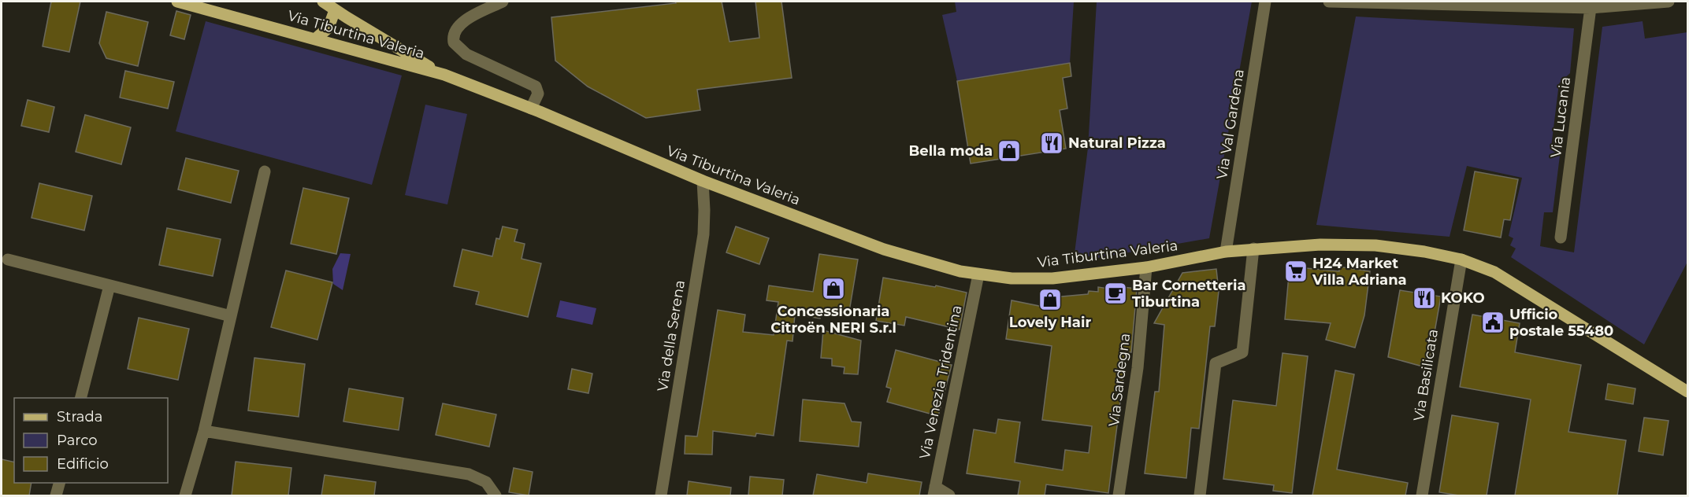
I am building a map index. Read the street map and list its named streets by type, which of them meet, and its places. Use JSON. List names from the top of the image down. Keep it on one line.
{"streets":{"main road":["Via Tiburtina Valeria"],"street":["Via Lucania","Via Val Gardena","Via della Serena","Via Basilicata","Via Sardegna","Via Venezia Tridentina"]},"crossings":[["Via Tiburtina Valeria","Via Val Gardena"],["Via Tiburtina Valeria","Via della Serena"],["Via Tiburtina Valeria","Via Basilicata"],["Via Tiburtina Valeria","Via Sardegna"],["Via Tiburtina Valeria","Via Venezia Tridentina"]],"places":{"restaurant":["Natural Pizza","KOKO"],"shop":["Bella moda","Concessionaria Citroën NERI S.r.l","Lovely Hair"],"supermarket":["H24 Market Villa Adriana"],"cafe":["Bar Cornetteria Tiburtina"],"public building":["Ufficio postale 55480"]},"legend":["Strada","Parco","Edificio"]}
